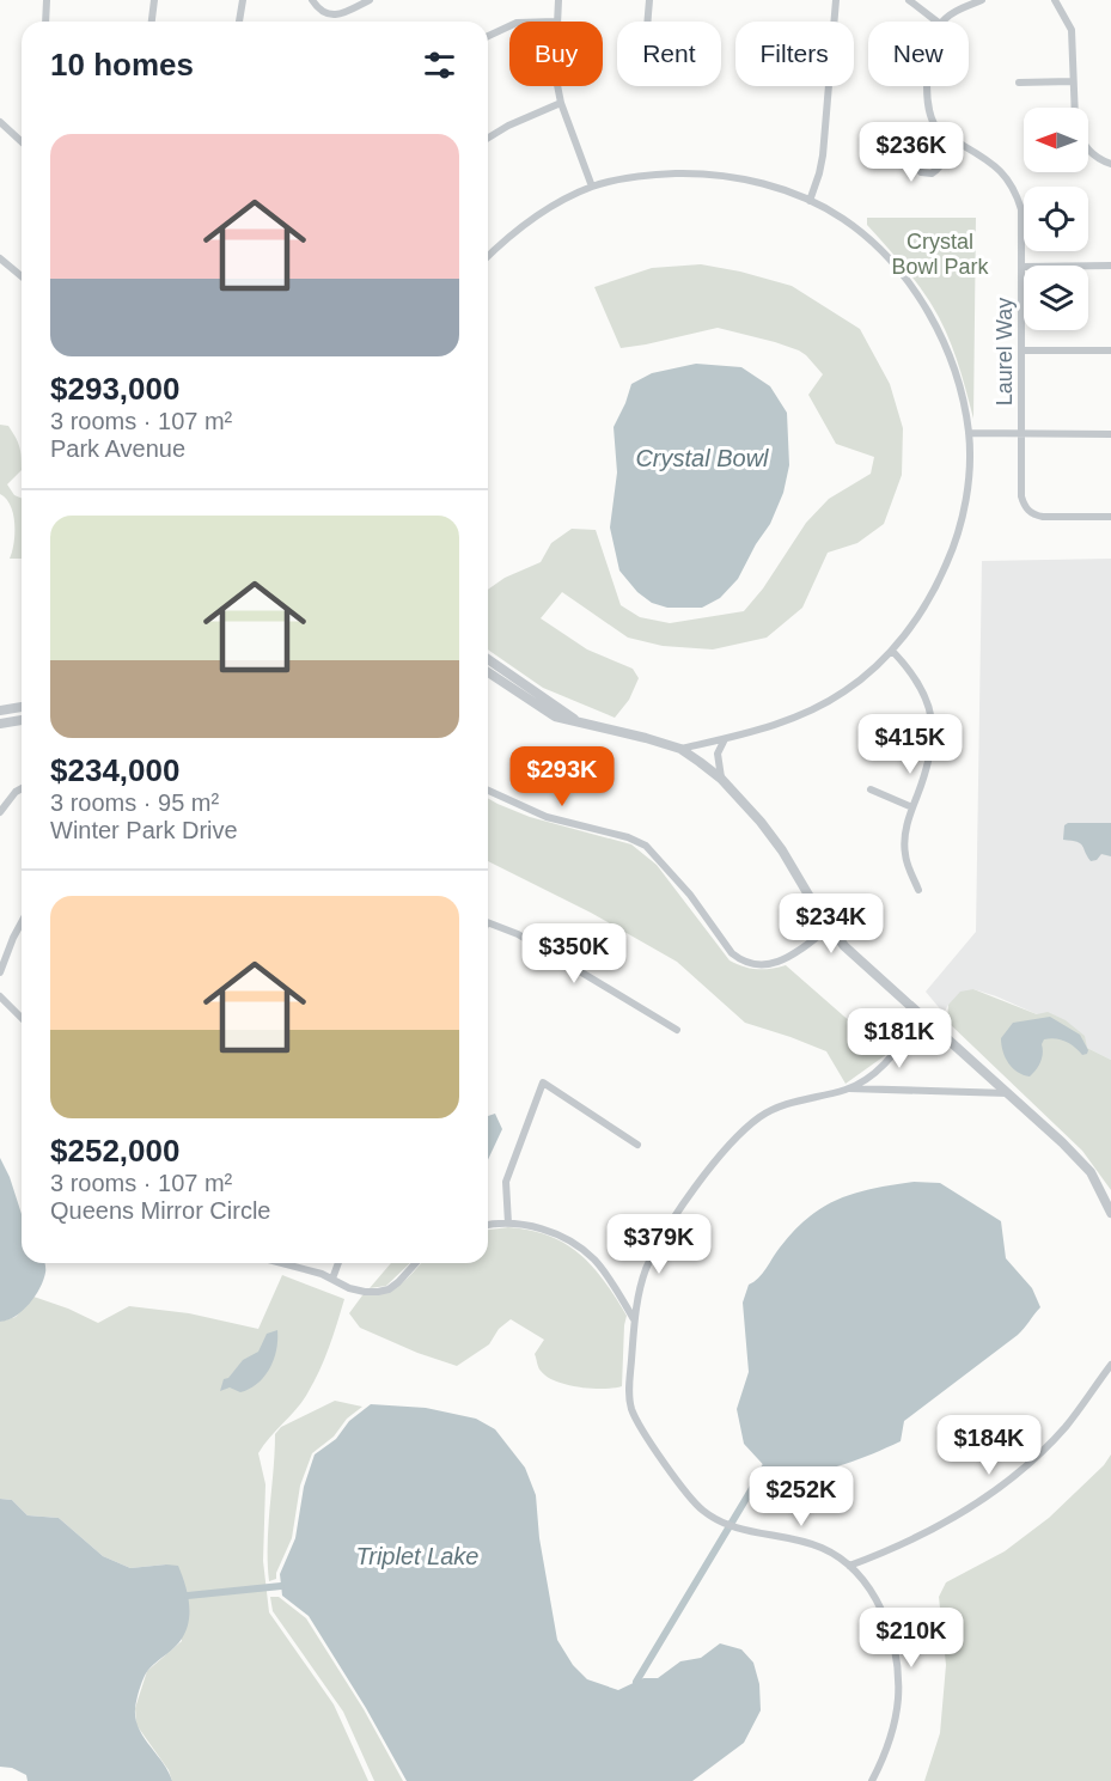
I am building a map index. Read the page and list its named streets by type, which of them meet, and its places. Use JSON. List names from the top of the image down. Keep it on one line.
{"streets":{"street":["Laurel Way"]},"water":["Crystal Bowl","Triplet Lake"],"parks":["Crystal Bowl Park"],"north":"left","page":{"chip":["Buy","Rent","Filters","New"],"heading":"10 homes","list":[{"name":"$293,000","note":"3 rooms · 107 m² · Park Avenue"},{"name":"$234,000","note":"3 rooms · 95 m² · Winter Park Drive"},{"name":"$252,000","note":"3 rooms · 107 m² · Queens Mirror Circle"}],"price":["$236K","$415K","$293K","$234K","$350K","$181K","$379K","$184K","$252K","$210K"]}}
